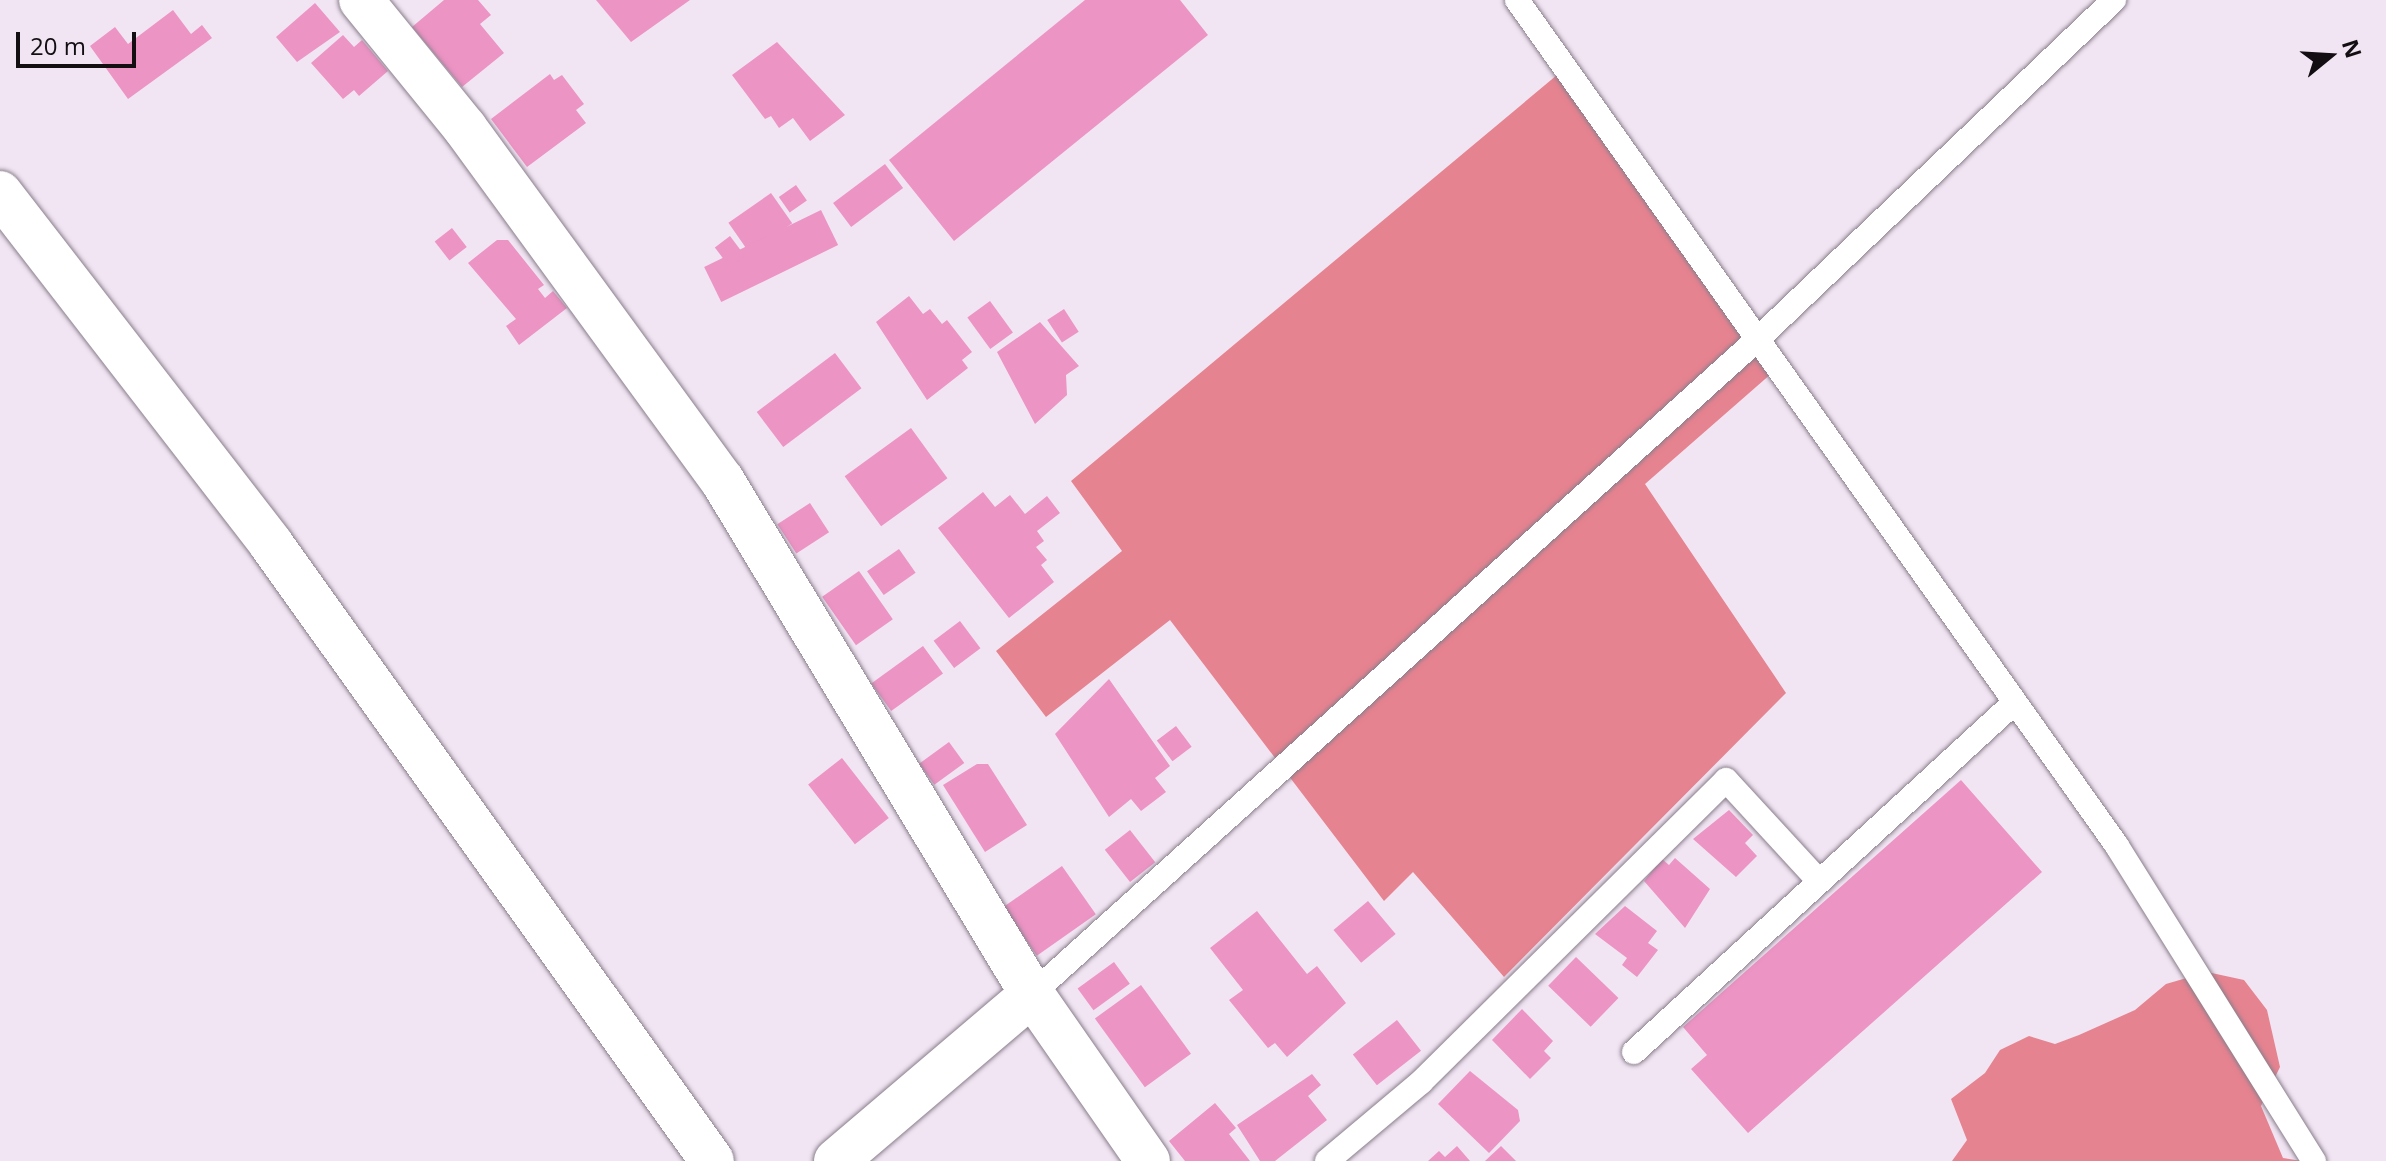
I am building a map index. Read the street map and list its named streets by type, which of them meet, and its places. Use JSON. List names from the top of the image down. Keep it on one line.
{"scale_bar":"20 m","north":"right"}
